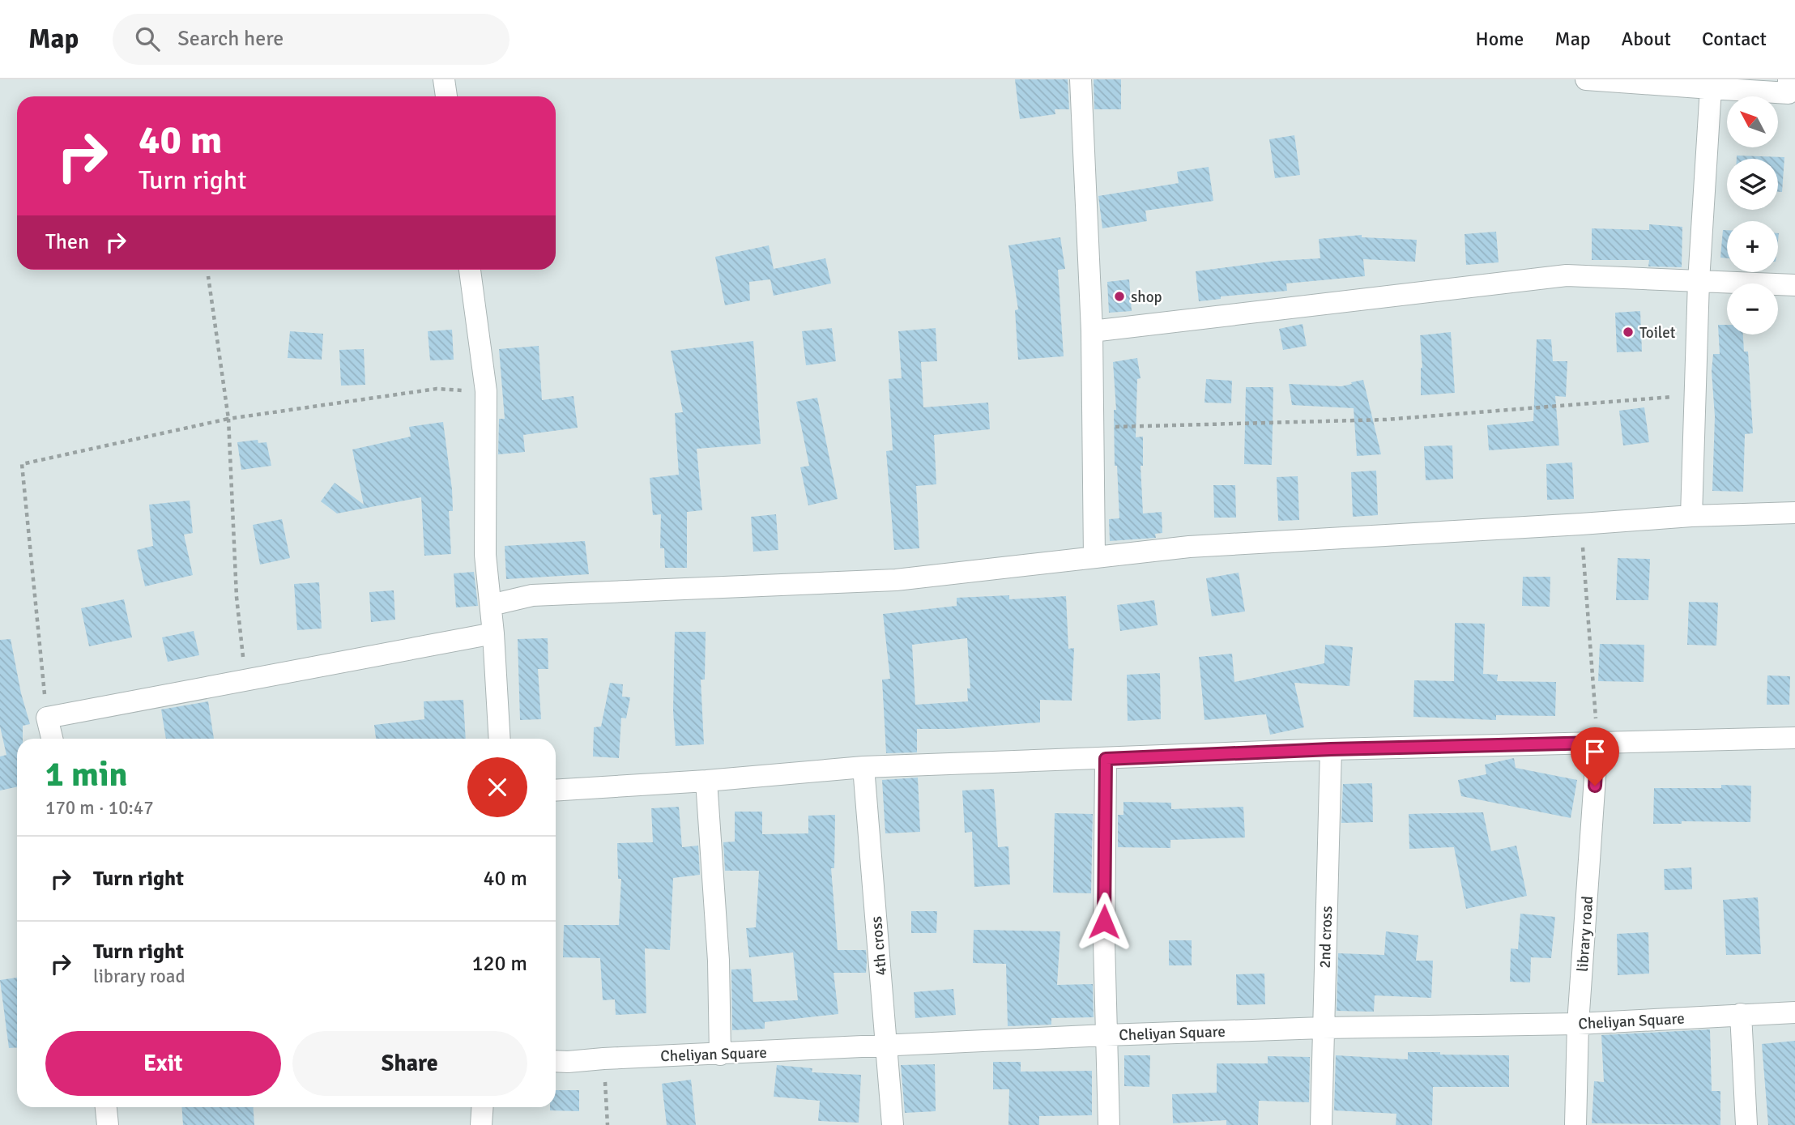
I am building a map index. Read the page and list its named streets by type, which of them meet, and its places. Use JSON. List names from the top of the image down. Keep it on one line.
{"streets":{"street":["library road","2nd cross","4th cross","Cheliyan Square"]},"crossings":[["library road","Cheliyan Square"],["2nd cross","Cheliyan Square"],["4th cross","Cheliyan Square"]],"places":["shop","Toilet"],"north":"top left","page":{"header":"Map","search":"Search here","nav":["Home","Map","About","Contact"],"map_buttons":["+","−"],"turn":["40 m","Turn right"],"then":"Then","heading":["1 min","170 m · 10:47"],"list":[{"name":"Turn right","value":"40 m"},{"name":"Turn right","note":"library road","value":"120 m"}],"buttons":["Exit","Share"]}}
